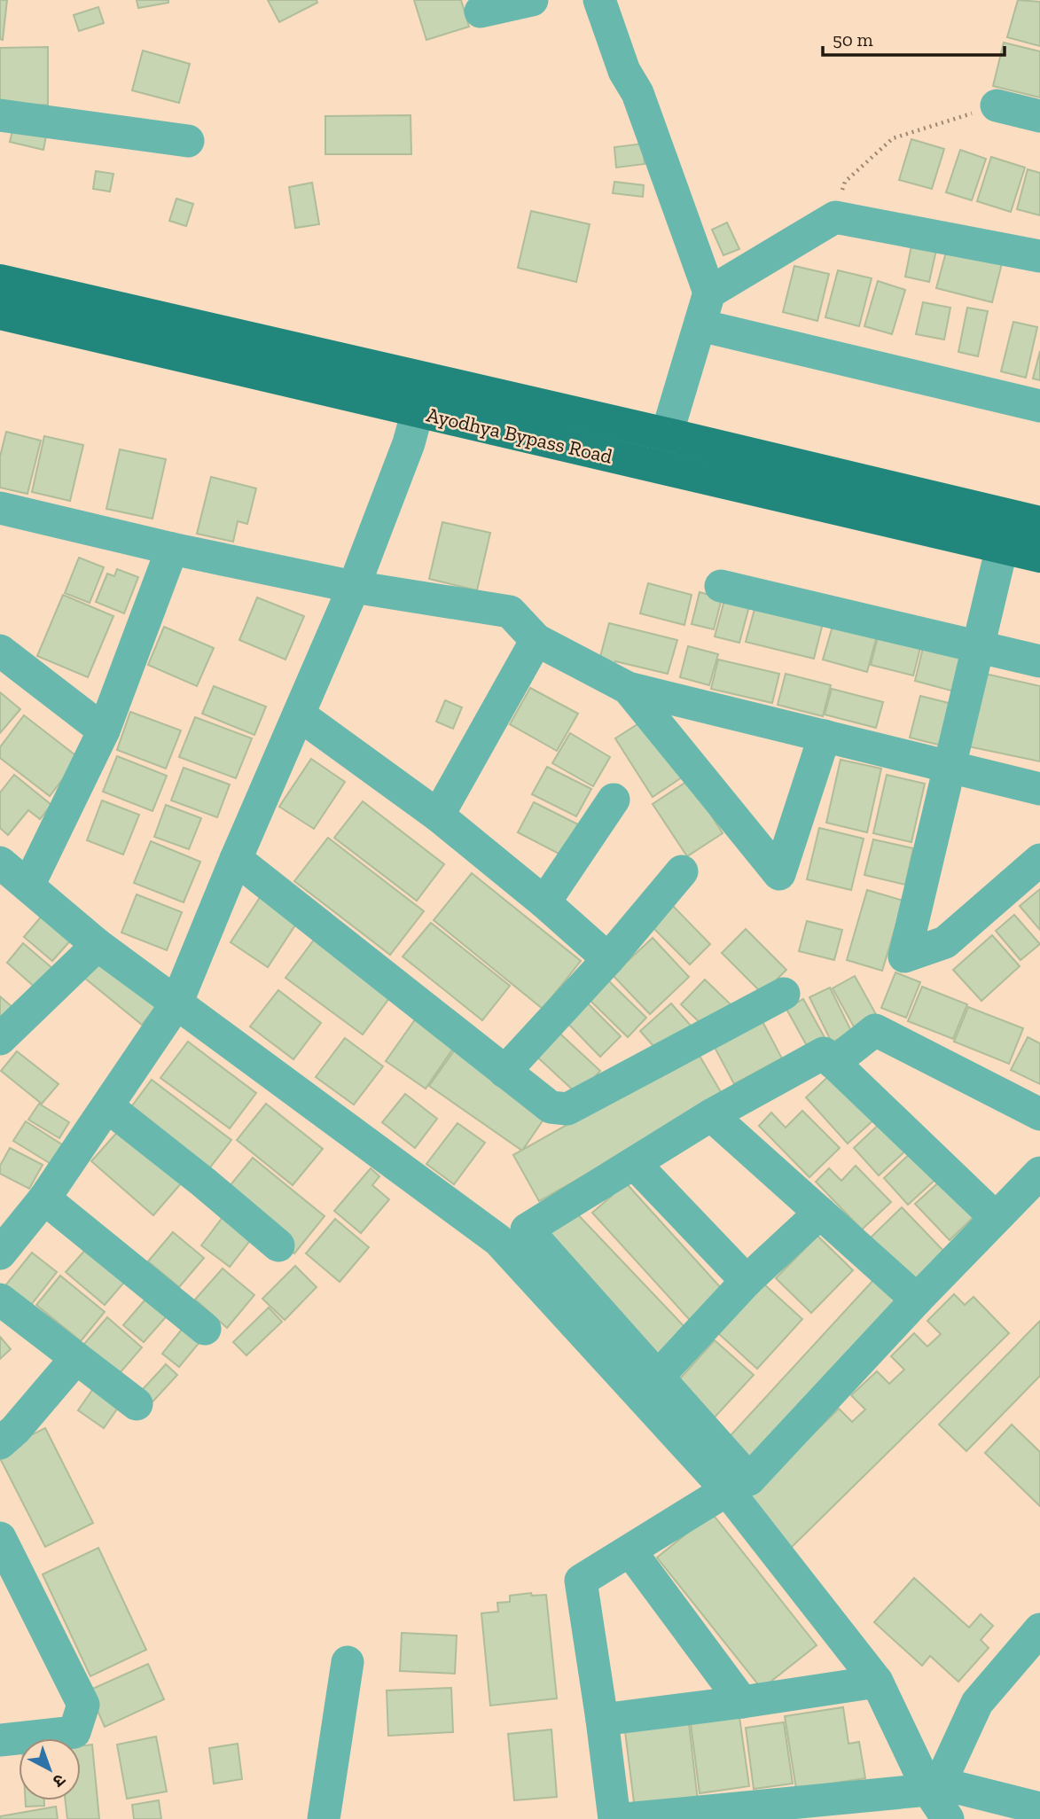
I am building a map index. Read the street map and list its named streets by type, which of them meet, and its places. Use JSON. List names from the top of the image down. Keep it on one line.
{"streets":{"main road":["Ayodhya Bypass Road"]},"scale_bar":"50 m","north":"bottom right"}
